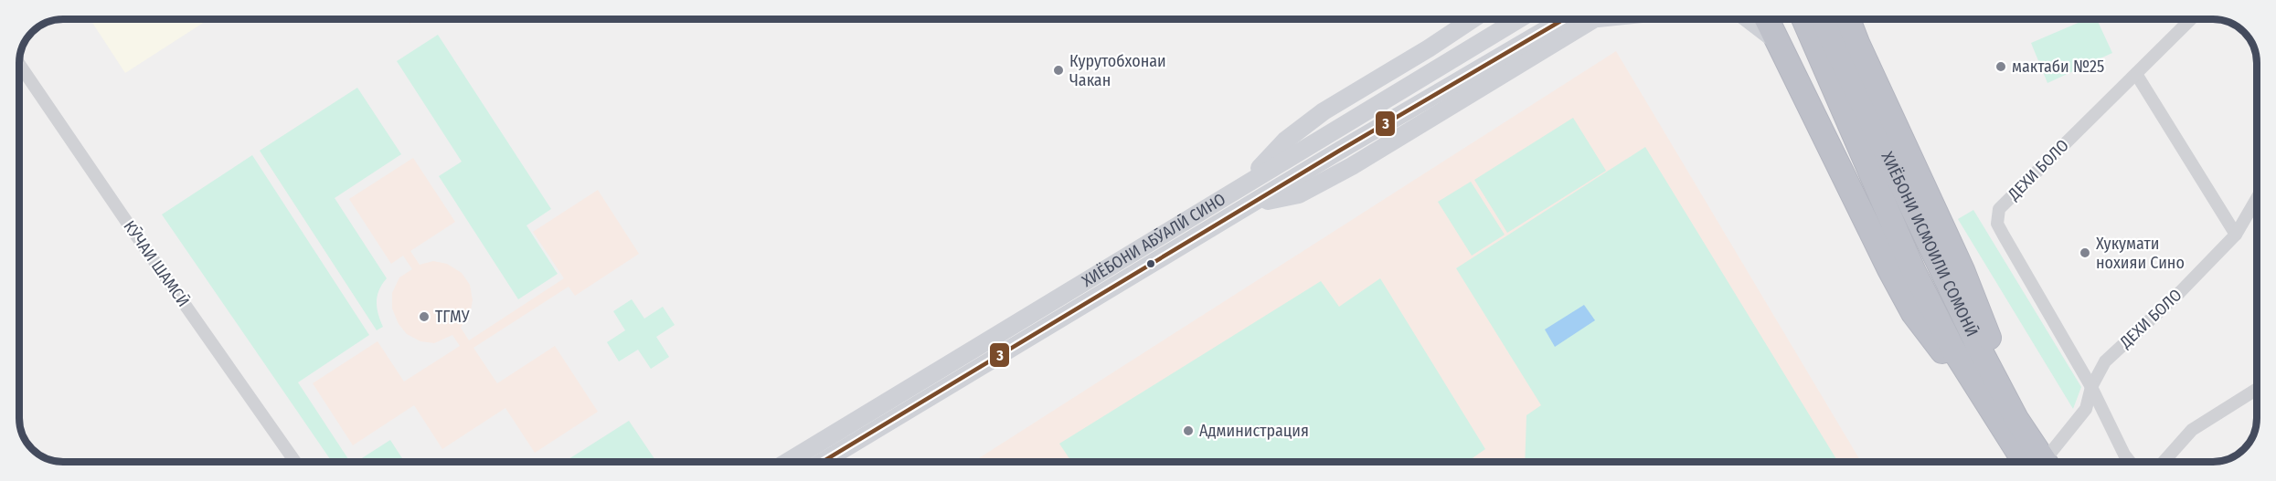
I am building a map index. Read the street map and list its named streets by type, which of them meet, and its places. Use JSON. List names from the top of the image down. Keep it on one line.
{"streets":{"highway":["ХИЁБОНИ ИСМОИЛИ СОМОНӢ"],"main road":["ХИЁБОНИ АБӮАЛӢ СИНО"],"street":["ДЕХИ БОЛО","КӮЧАИ ШАМСӢ"]},"places":["мактаби №25","Курутобхонаи Чакан","Хукумати нохияи Сино","ТГМУ","Администрация"],"lines":["transit line 3"]}
